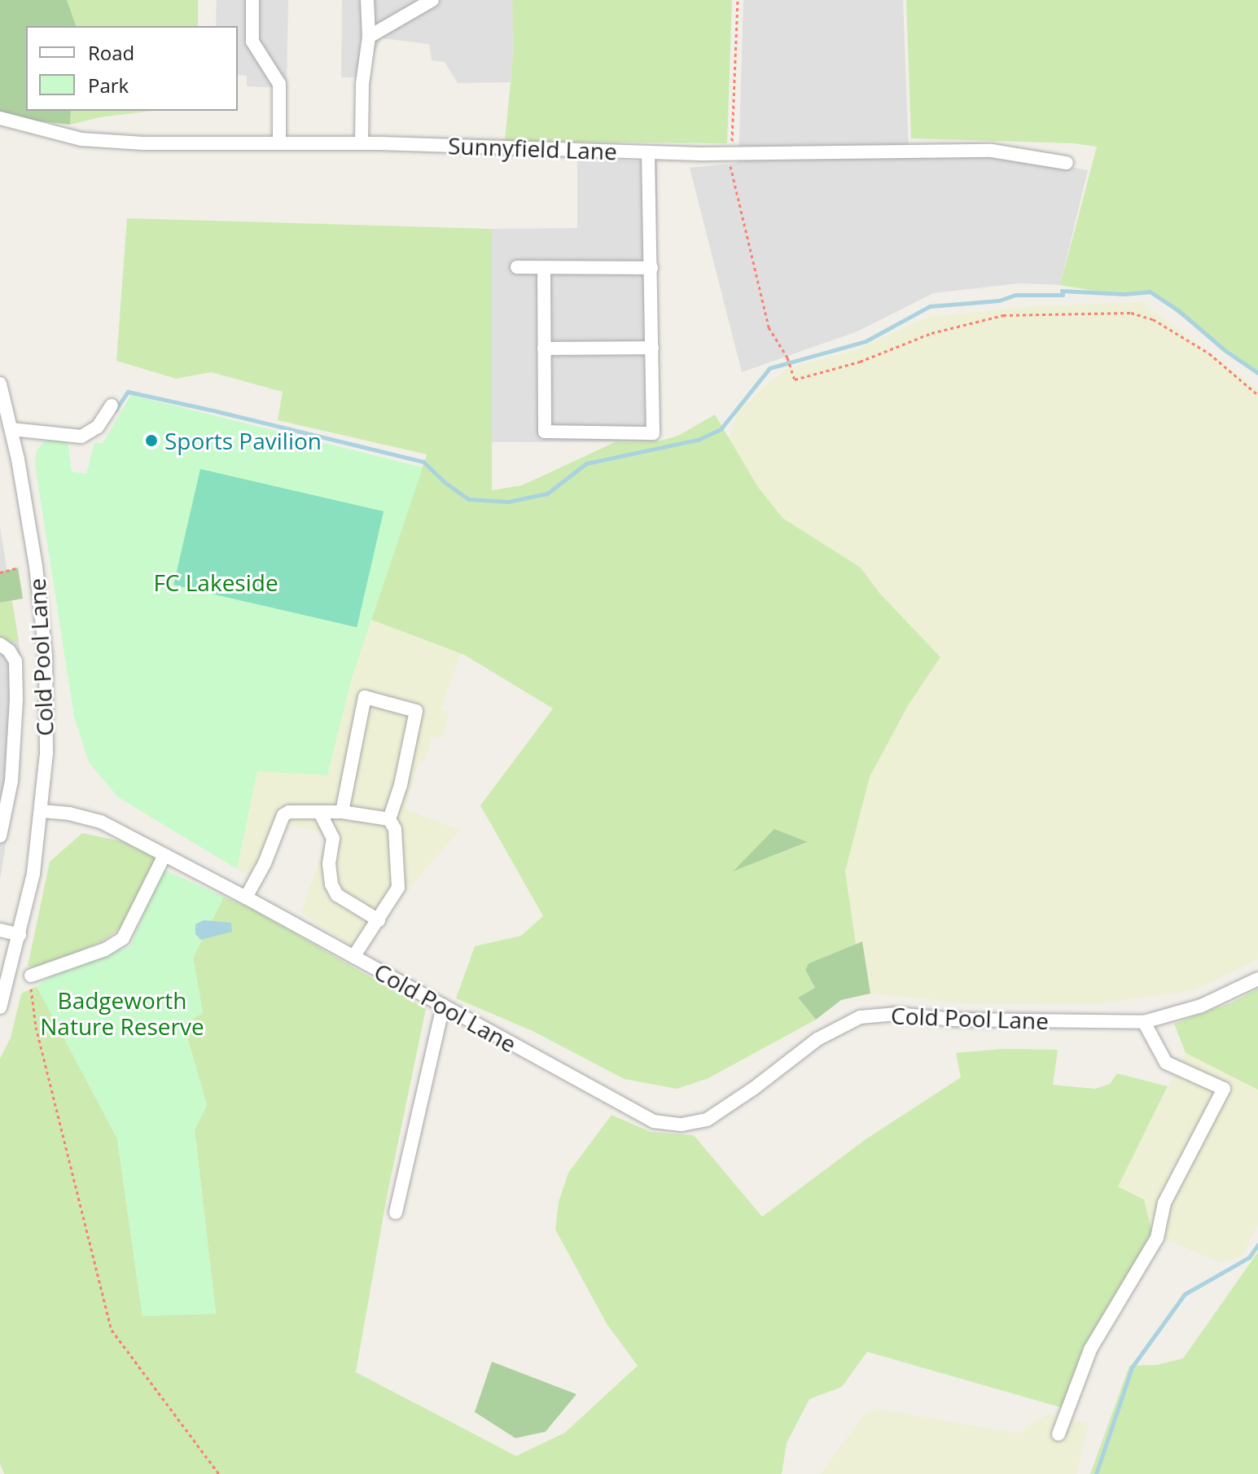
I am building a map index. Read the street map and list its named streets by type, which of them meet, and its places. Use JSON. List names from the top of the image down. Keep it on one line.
{"streets":{"street":["Sunnyfield Lane","Cold Pool Lane"]},"parks":["FC Lakeside","Badgeworth Nature Reserve"],"places":["Sports Pavilion"],"legend":["Road","Park"]}
